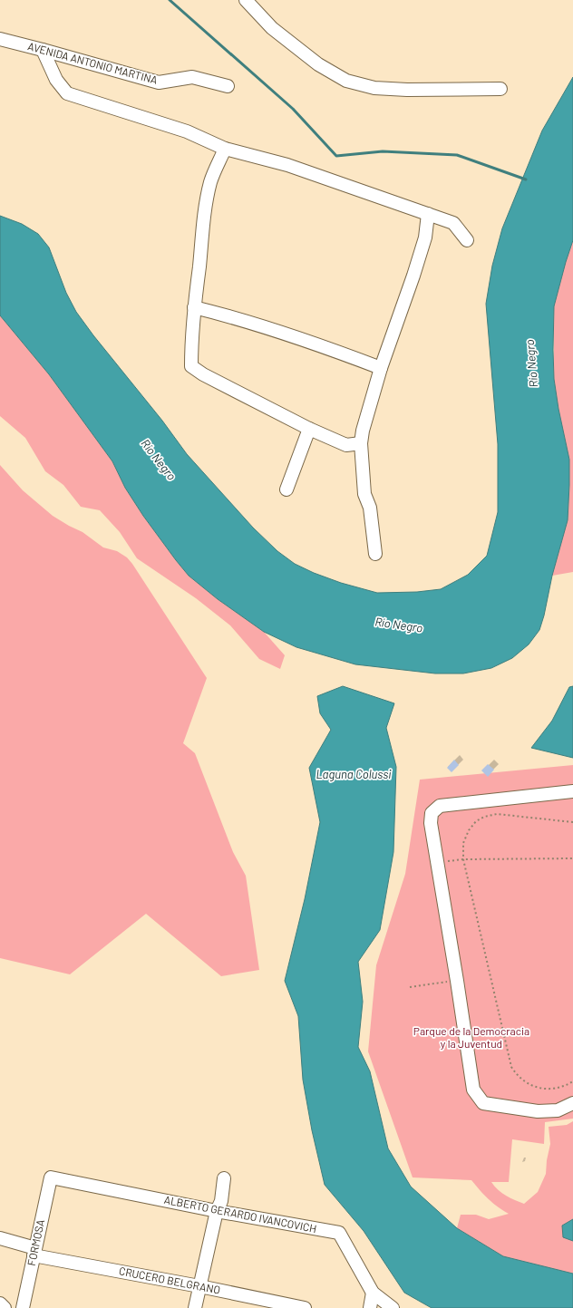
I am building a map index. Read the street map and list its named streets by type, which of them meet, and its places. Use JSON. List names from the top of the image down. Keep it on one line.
{"streets":{"street":["AVENIDA ANTONIO MARTINA","ALBERTO GERARDO IVANCOVICH","FORMOSA","CRUCERO BELGRANO"]},"crossings":[["ALBERTO GERARDO IVANCOVICH","FORMOSA"],["FORMOSA","CRUCERO BELGRANO"]],"water":["Río Negro","Laguna Colussi"],"parks":["Parque de la Democracia y la Juventud"]}
